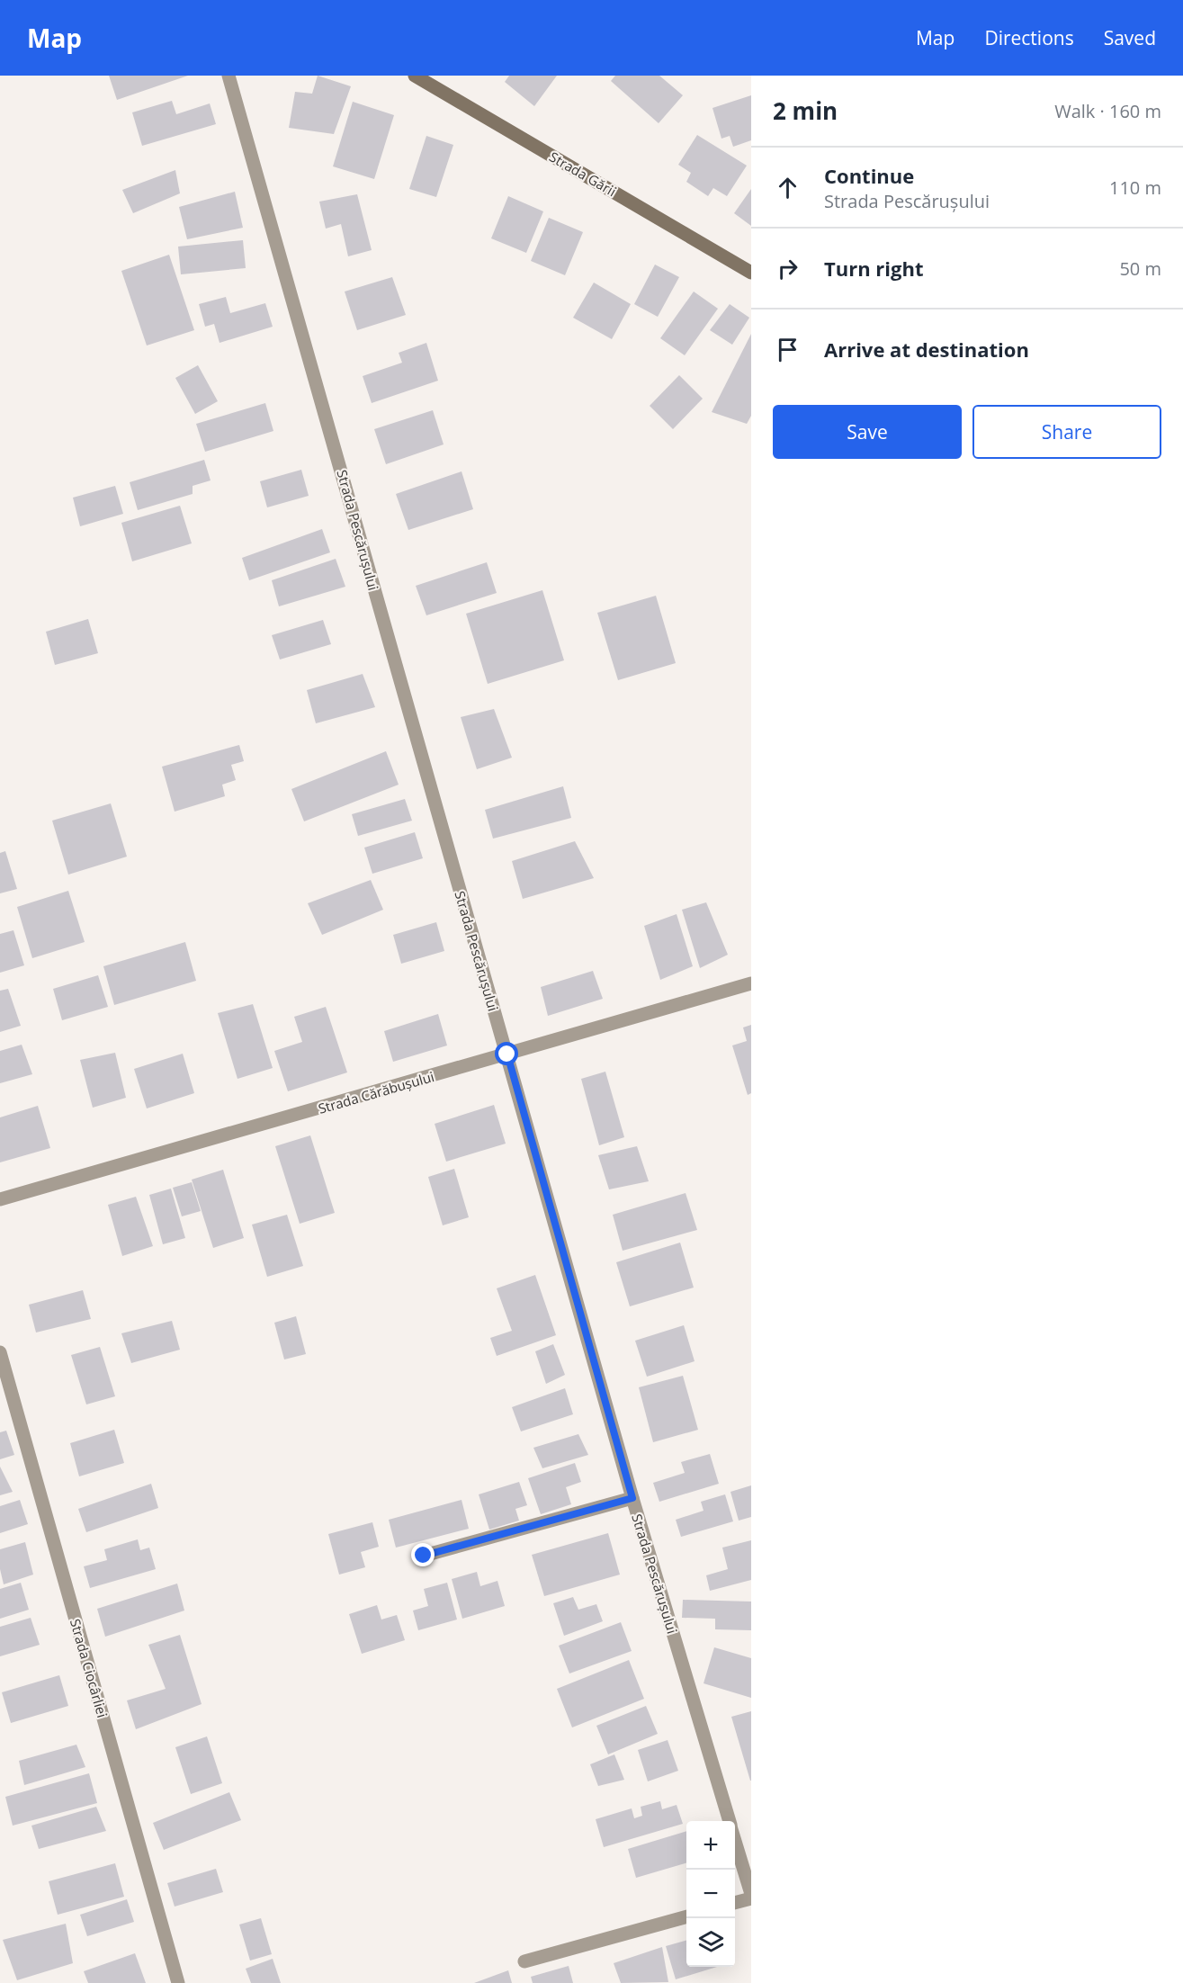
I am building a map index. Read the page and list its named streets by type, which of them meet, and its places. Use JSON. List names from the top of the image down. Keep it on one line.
{"streets":{"street":["Strada Gării","Strada Pescărușului","Strada Cărăbușului","Strada Ciocârliei"]},"crossings":[["Strada Pescărușului","Strada Cărăbușului"]],"page":{"header":"Map","nav":["Map","Directions","Saved"],"heading":["2 min","Walk · 160 m"],"list":[["Continue","Strada Pescărușului","110 m"],["Turn right","50 m"],"Arrive at destination"],"buttons":["Save","Share"],"map_buttons":["+","−"]}}
